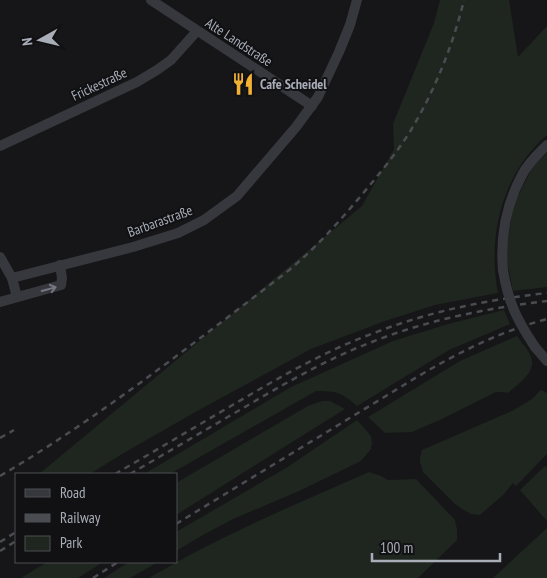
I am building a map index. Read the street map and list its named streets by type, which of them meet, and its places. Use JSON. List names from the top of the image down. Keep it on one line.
{"streets":{"street":["Alte Landstraße","Frickestraße","Barbarastraße"]},"crossings":[["Alte Landstraße","Frickestraße"],["Alte Landstraße","Barbarastraße"]],"places":{"restaurant":["Cafe Scheidel"]},"legend":["Road","Railway","Park"],"scale_bar":"100 m","north":"left"}
